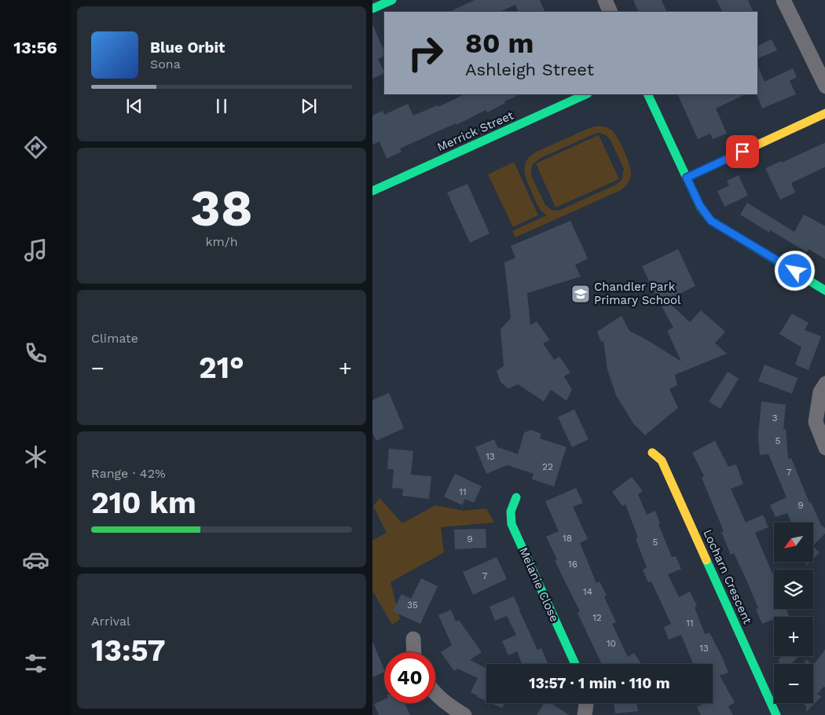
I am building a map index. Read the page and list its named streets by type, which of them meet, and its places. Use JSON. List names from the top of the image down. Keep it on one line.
{"streets":{"street":["Merrick Street","Locharn Crescent","Melanie Close"]},"places":{"school or university":["Chandler Park Primary School"]},"house_numbers":["3","5","13","22","7","11","9","18","9","5","16","7","14","35","12","11","10","13"],"north":"bottom left","page":{"tabs":"13:56","turn":["80 m","Ashleigh Street"],"song":["Blue Orbit","Sona"],"tile":[["38","km/h"],"Climate",["Range · 42%","210 km"],["Arrival","13:57"]],"heat":["−","21°","+"],"map_buttons":["+","−"],"limit":"40","trip":"13:57 · 1 min · 110 m"}}
